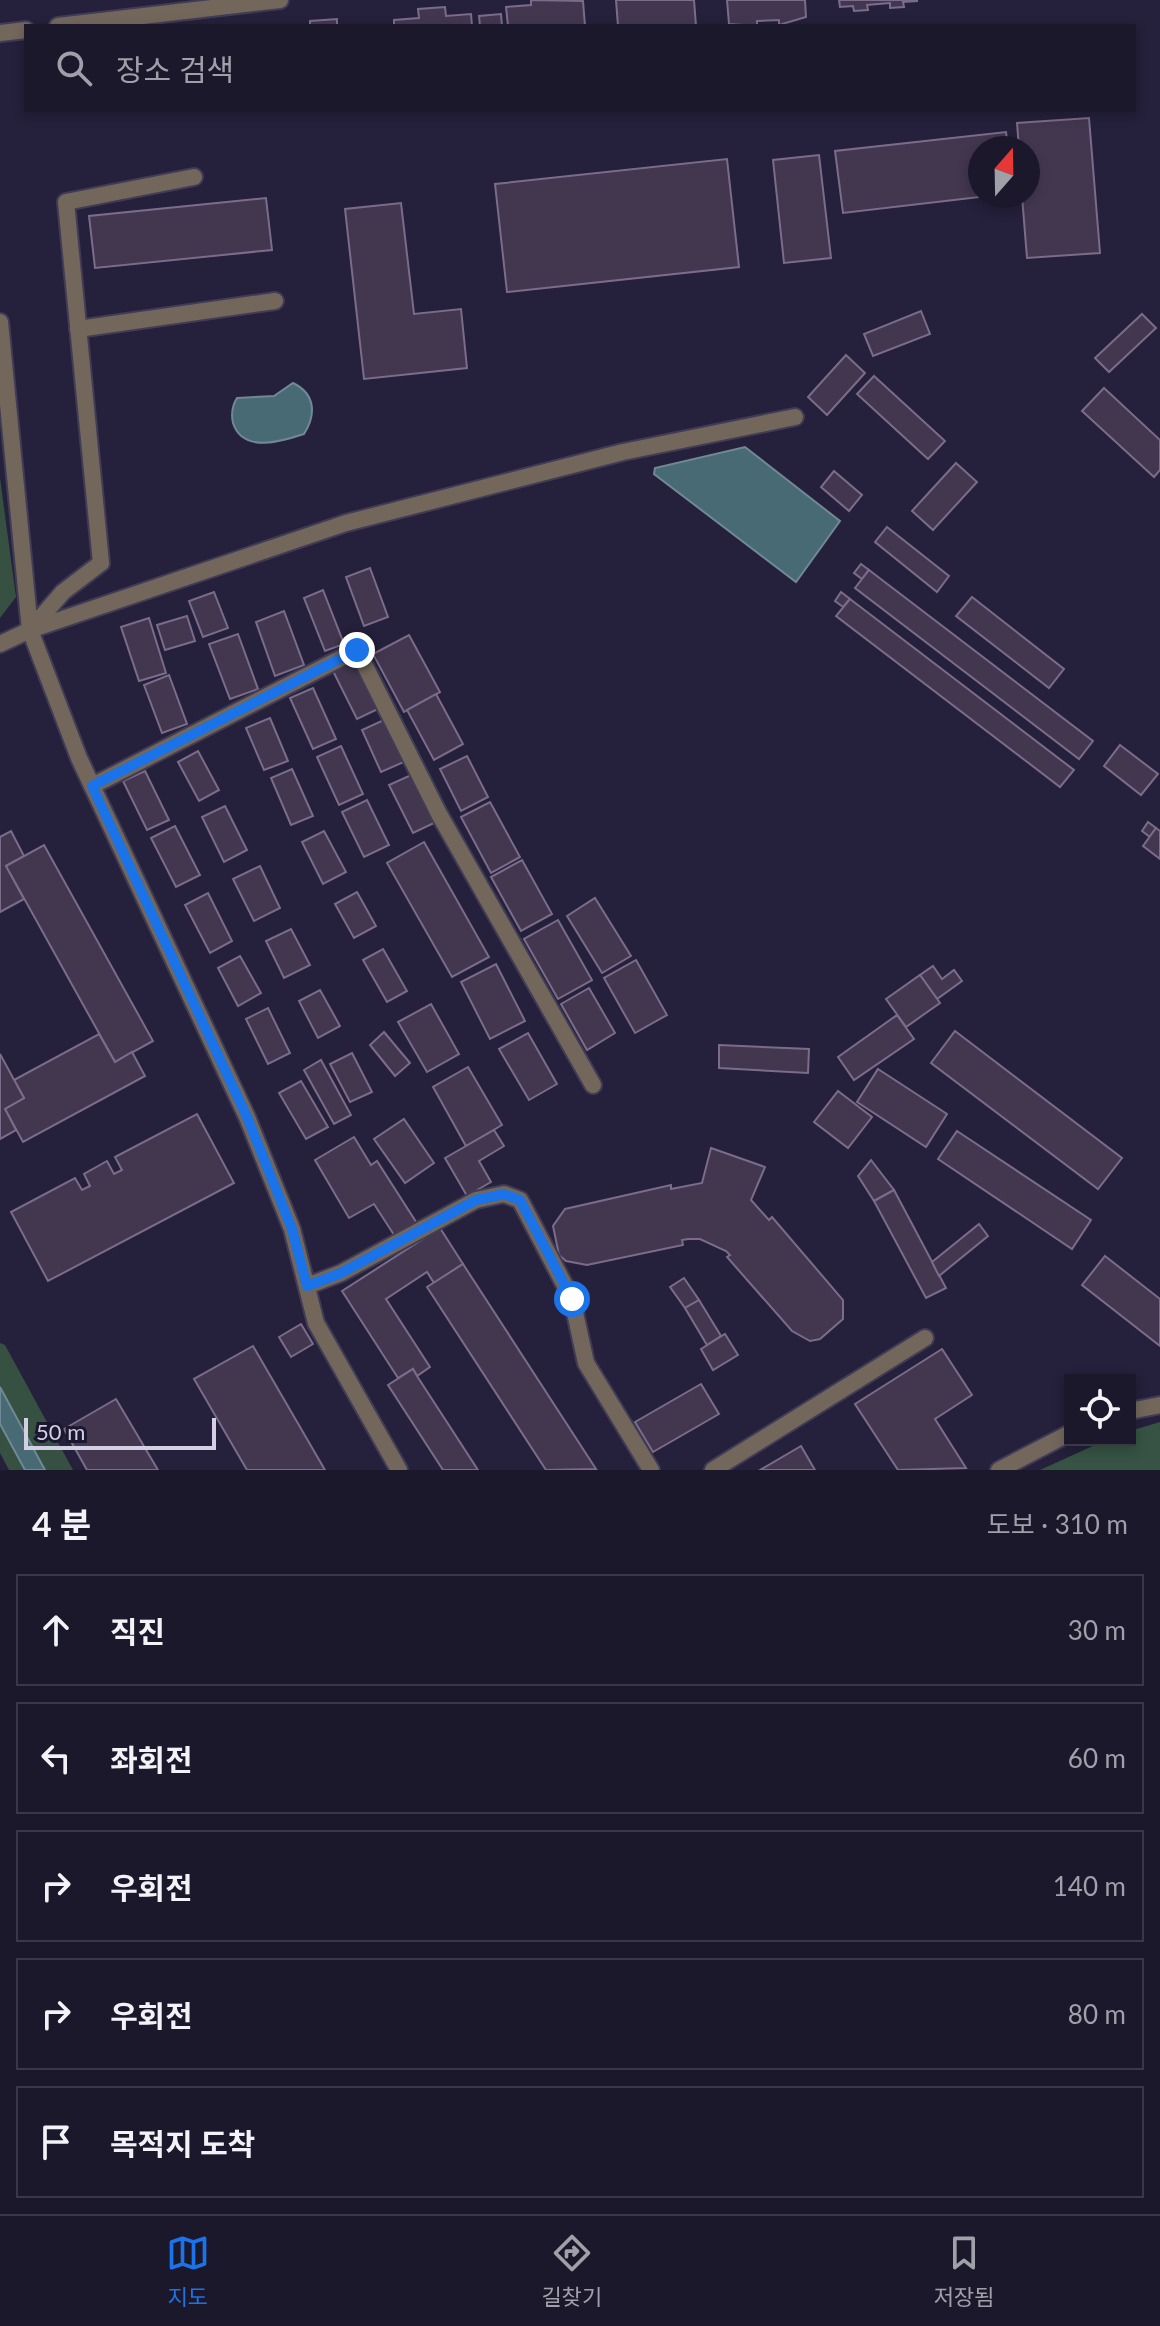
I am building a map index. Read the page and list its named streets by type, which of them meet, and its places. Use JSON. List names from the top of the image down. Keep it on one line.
{"scale_bar":"50 m","north":"top","page":{"search":"장소 검색","scale":"50 m","heading":["4 분","도보 · 310 m"],"list":[["직진","30 m"],["좌회전","60 m"],["우회전","140 m"],["우회전","80 m"],"목적지 도착"],"nav":["지도","길찾기","저장됨"]}}
